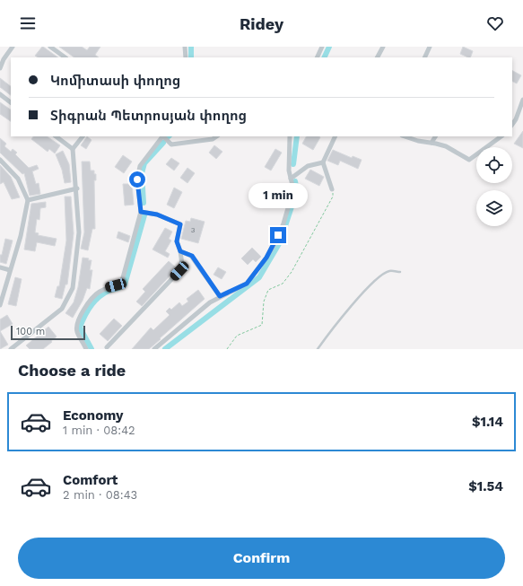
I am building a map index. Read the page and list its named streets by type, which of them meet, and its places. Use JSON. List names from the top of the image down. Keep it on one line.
{"house_numbers":["3"],"scale_bar":"100 m","page":{"header":"Ridey","banner":["Կոմիտասի փողոց","Տիգրան Պետրոսյան փողոց"],"bubble":"1 min","scale":"100 m","heading":"Choose a ride","list":[{"name":"Economy","note":"1 min · 08:42","value":"$1.14"},{"name":"Comfort","note":"2 min · 08:43","value":"$1.54"}],"buttons":"Confirm"}}
